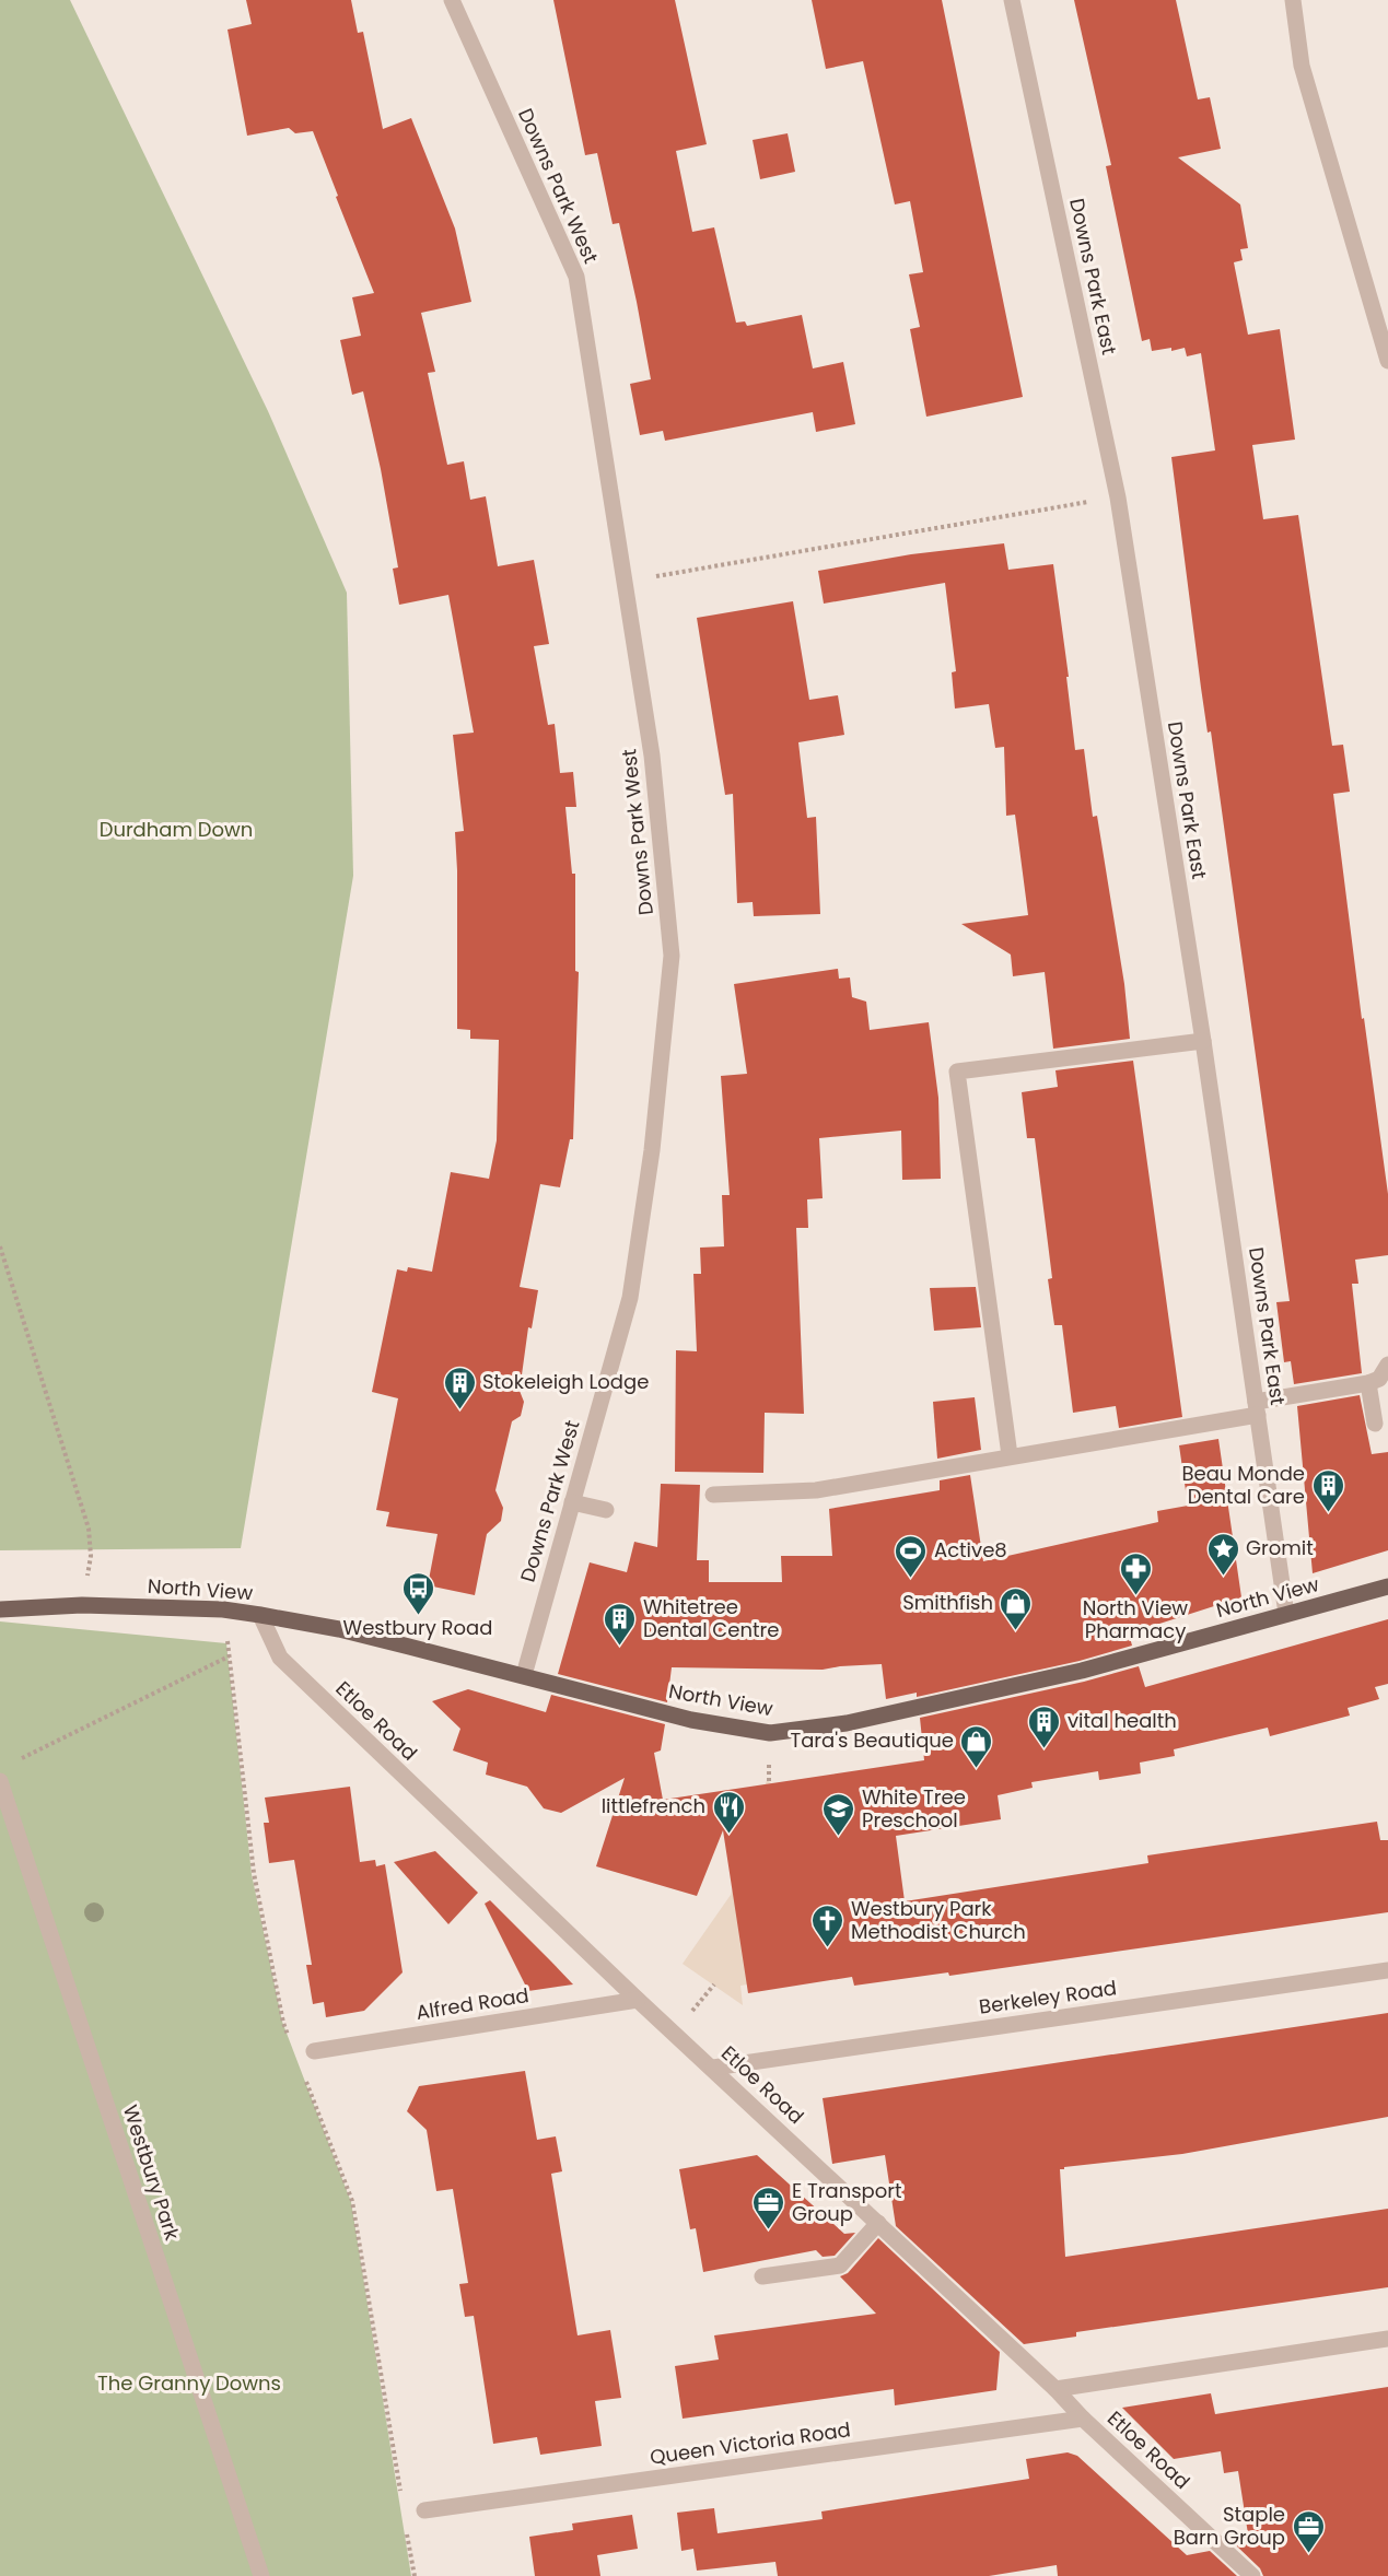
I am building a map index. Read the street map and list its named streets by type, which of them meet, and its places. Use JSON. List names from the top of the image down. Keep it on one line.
{"streets":{"main road":["North View"],"street":["Downs Park West","Downs Park East","Etloe Road","Berkeley Road","Alfred Road","Westbury Park","Queen Victoria Road"]},"crossings":[["Downs Park West","North View"],["Downs Park East","North View"],["North View","Etloe Road"],["Etloe Road","Berkeley Road"],["Etloe Road","Alfred Road"],["Etloe Road","Queen Victoria Road"]],"parks":["Durdham Down","The Granny Downs"],"places":{"building":["Stokeleigh Lodge","Beau Monde Dental Care","Whitetree Dental Centre","vital health"],"place":["Gromit"],"sports":["Active8"],"pharmacy":["North View Pharmacy"],"bus stop":["Westbury Road"],"shop":["Smithfish","Tara's Beautique"],"restaurant":["littlefrench"],"school or university":["White Tree Preschool"],"church":["Westbury Park Methodist Church"],"office":["E Transport Group","Staple Barn Group"]}}
